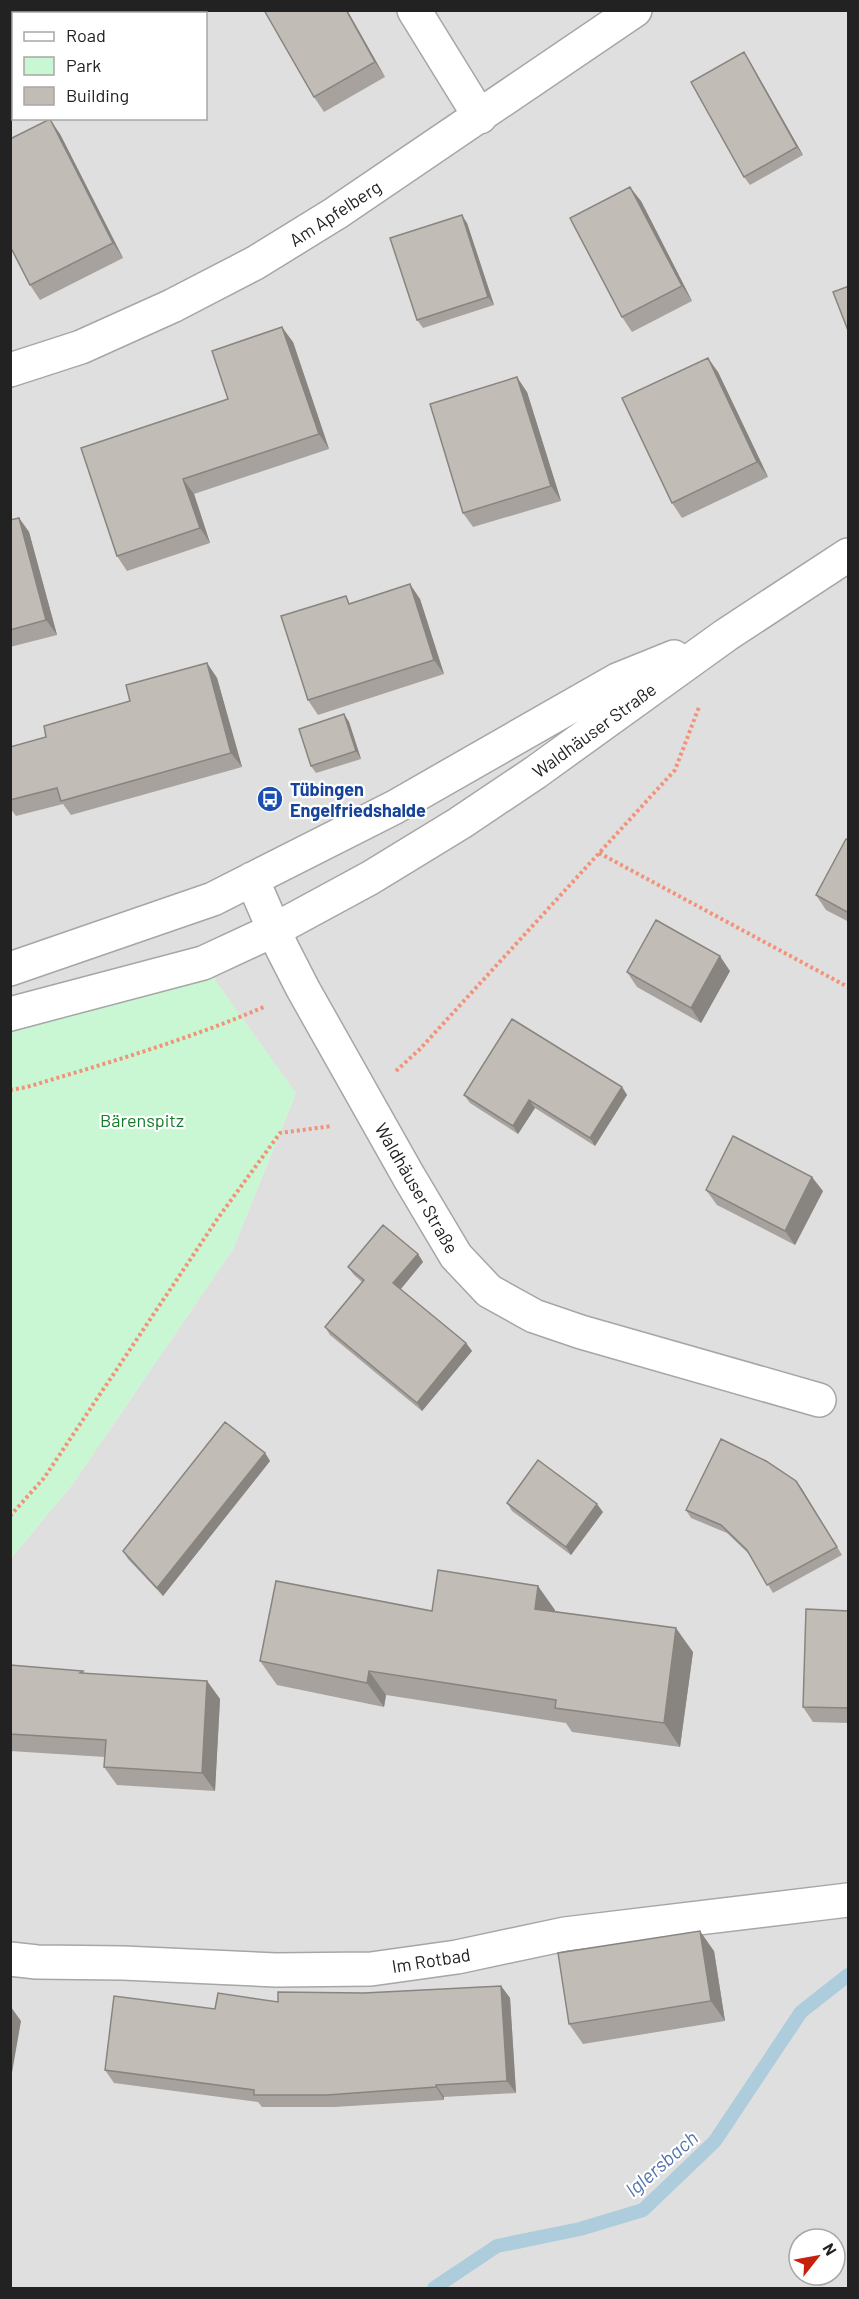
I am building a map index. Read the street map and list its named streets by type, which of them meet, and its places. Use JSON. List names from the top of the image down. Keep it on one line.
{"streets":{"street":["Am Apfelberg","Waldhäuser Straße","Im Rotbad"]},"water":["Iglersbach"],"parks":["Bärenspitz"],"places":{"bus stop":["Tübingen Engelfriedshalde"]},"legend":["Road","Park","Building"],"north":"top right"}
